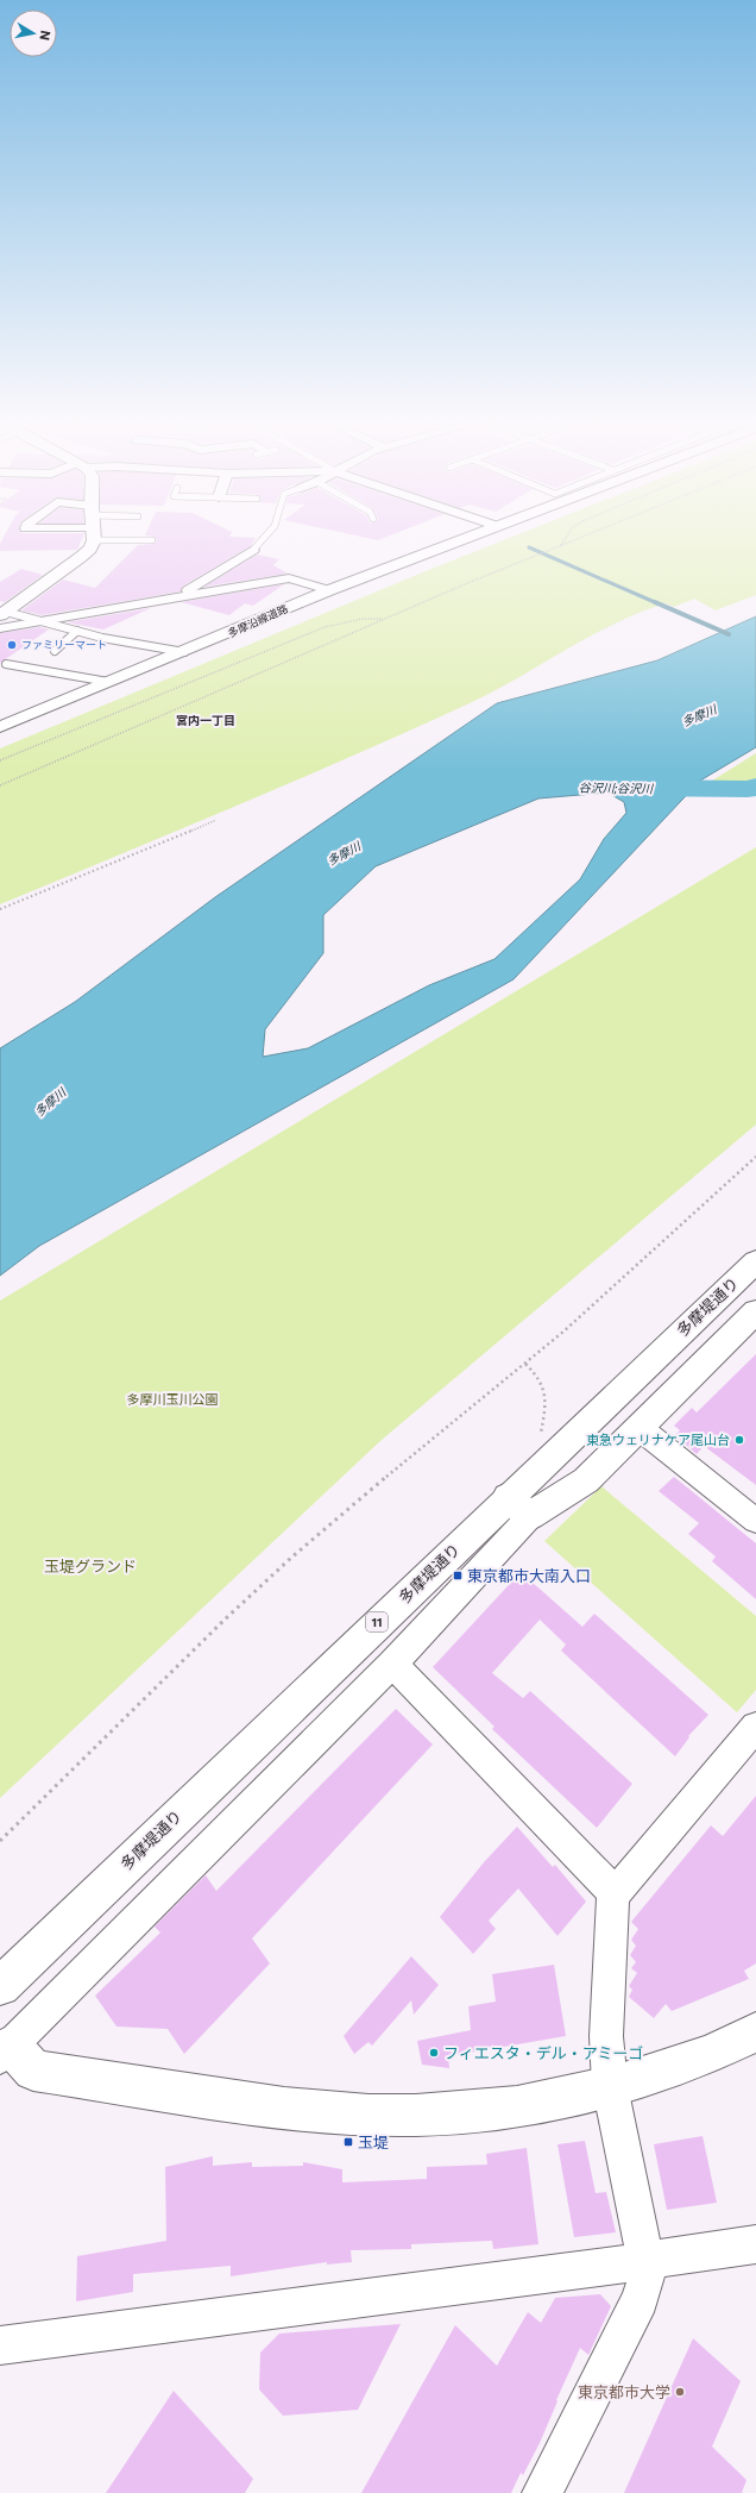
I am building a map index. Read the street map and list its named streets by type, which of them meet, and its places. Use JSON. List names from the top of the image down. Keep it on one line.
{"streets":{"main road":["多摩沿線道路","多摩堤通り","11"]},"districts":["宮内一丁目"],"water":["多摩川","谷沢川;谷沢川"],"parks":["多摩川玉川公園","玉堤グランド"],"places":{"other":["ファミリーマート","東急ウェリナケア尾山台","フィエスタ・デル・アミーゴ","東京都市大学"],"transit":["東京都市大南入口","玉堤"]},"north":"right"}
